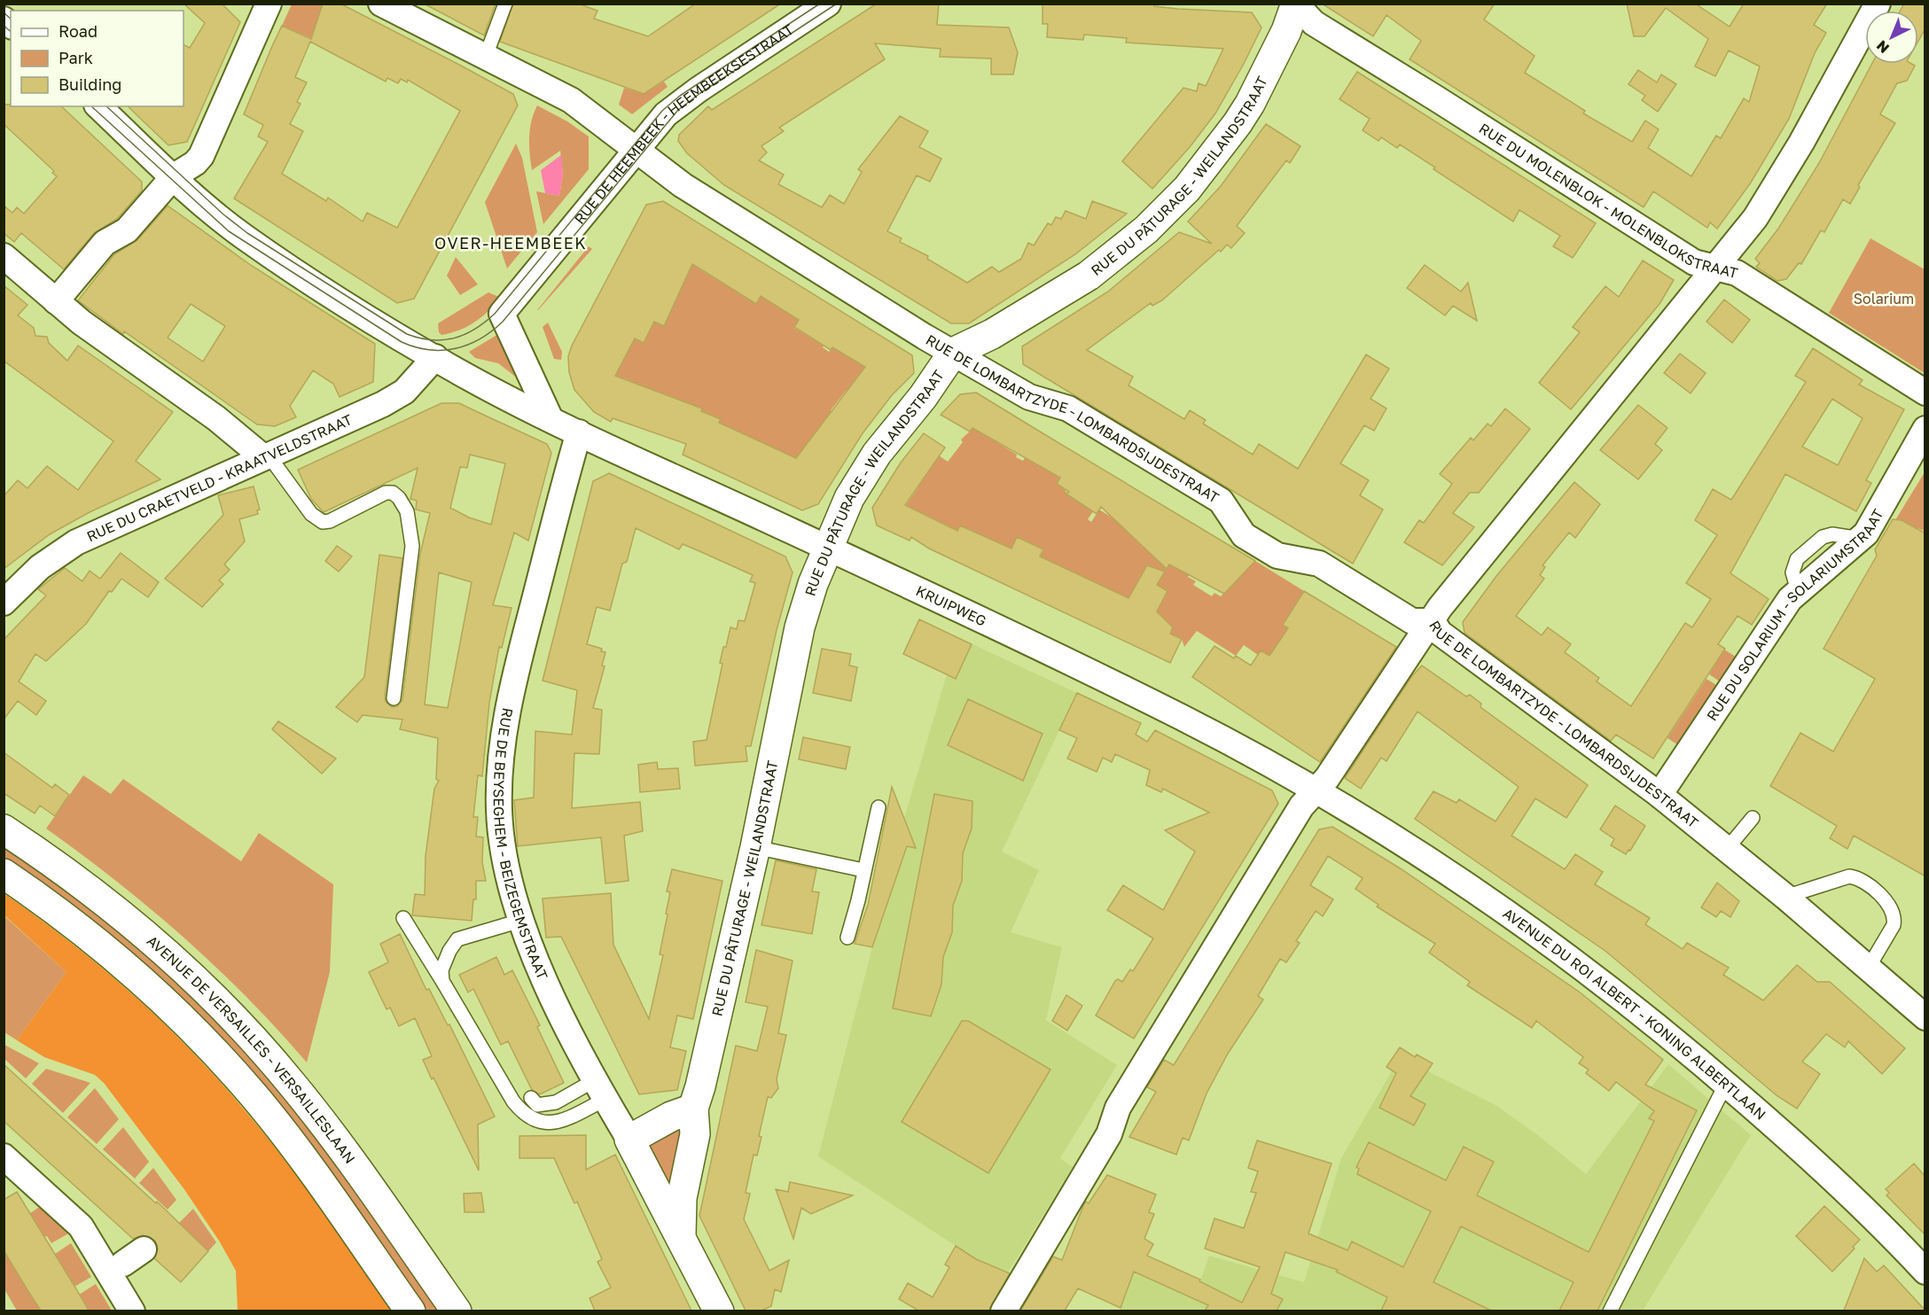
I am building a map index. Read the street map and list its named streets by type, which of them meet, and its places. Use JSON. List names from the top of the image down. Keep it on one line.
{"streets":{"street":["RUE DE HEEMBEEK - HEEMBEEKSESTRAAT","RUE DU PÂTURAGE - WEILANDSTRAAT","RUE DU MOLENBLOK - MOLENBLOKSTRAAT","RUE DE LOMBARTZYDE - LOMBARDSIJDESTRAAT","RUE DU CRAETVELD - KRAATVELDSTRAAT","KRUIPWEG","RUE DU SOLARIUM - SOLARIUMSTRAAT","RUE DE BEYSEGHEM - BEIZEGEMSTRAAT","AVENUE DU ROI ALBERT - KONING ALBERTLAAN","AVENUE DE VERSAILLES - VERSAILLESLAAN"]},"crossings":[["RUE DE HEEMBEEK - HEEMBEEKSESTRAAT","RUE DE LOMBARTZYDE - LOMBARDSIJDESTRAAT"],["RUE DE HEEMBEEK - HEEMBEEKSESTRAAT","KRUIPWEG"],["RUE DU PÂTURAGE - WEILANDSTRAAT","RUE DU MOLENBLOK - MOLENBLOKSTRAAT"],["RUE DU PÂTURAGE - WEILANDSTRAAT","RUE DE LOMBARTZYDE - LOMBARDSIJDESTRAAT"],["RUE DU PÂTURAGE - WEILANDSTRAAT","KRUIPWEG"],["RUE DU PÂTURAGE - WEILANDSTRAAT","RUE DE BEYSEGHEM - BEIZEGEMSTRAAT"],["RUE DE LOMBARTZYDE - LOMBARDSIJDESTRAAT","RUE DU SOLARIUM - SOLARIUMSTRAAT"],["RUE DU CRAETVELD - KRAATVELDSTRAAT","KRUIPWEG"],["KRUIPWEG","RUE DE BEYSEGHEM - BEIZEGEMSTRAAT"],["KRUIPWEG","AVENUE DU ROI ALBERT - KONING ALBERTLAAN"]],"districts":["OVER-HEEMBEEK"],"parks":["Solarium"],"legend":["Road","Park","Building"],"north":"bottom left"}
